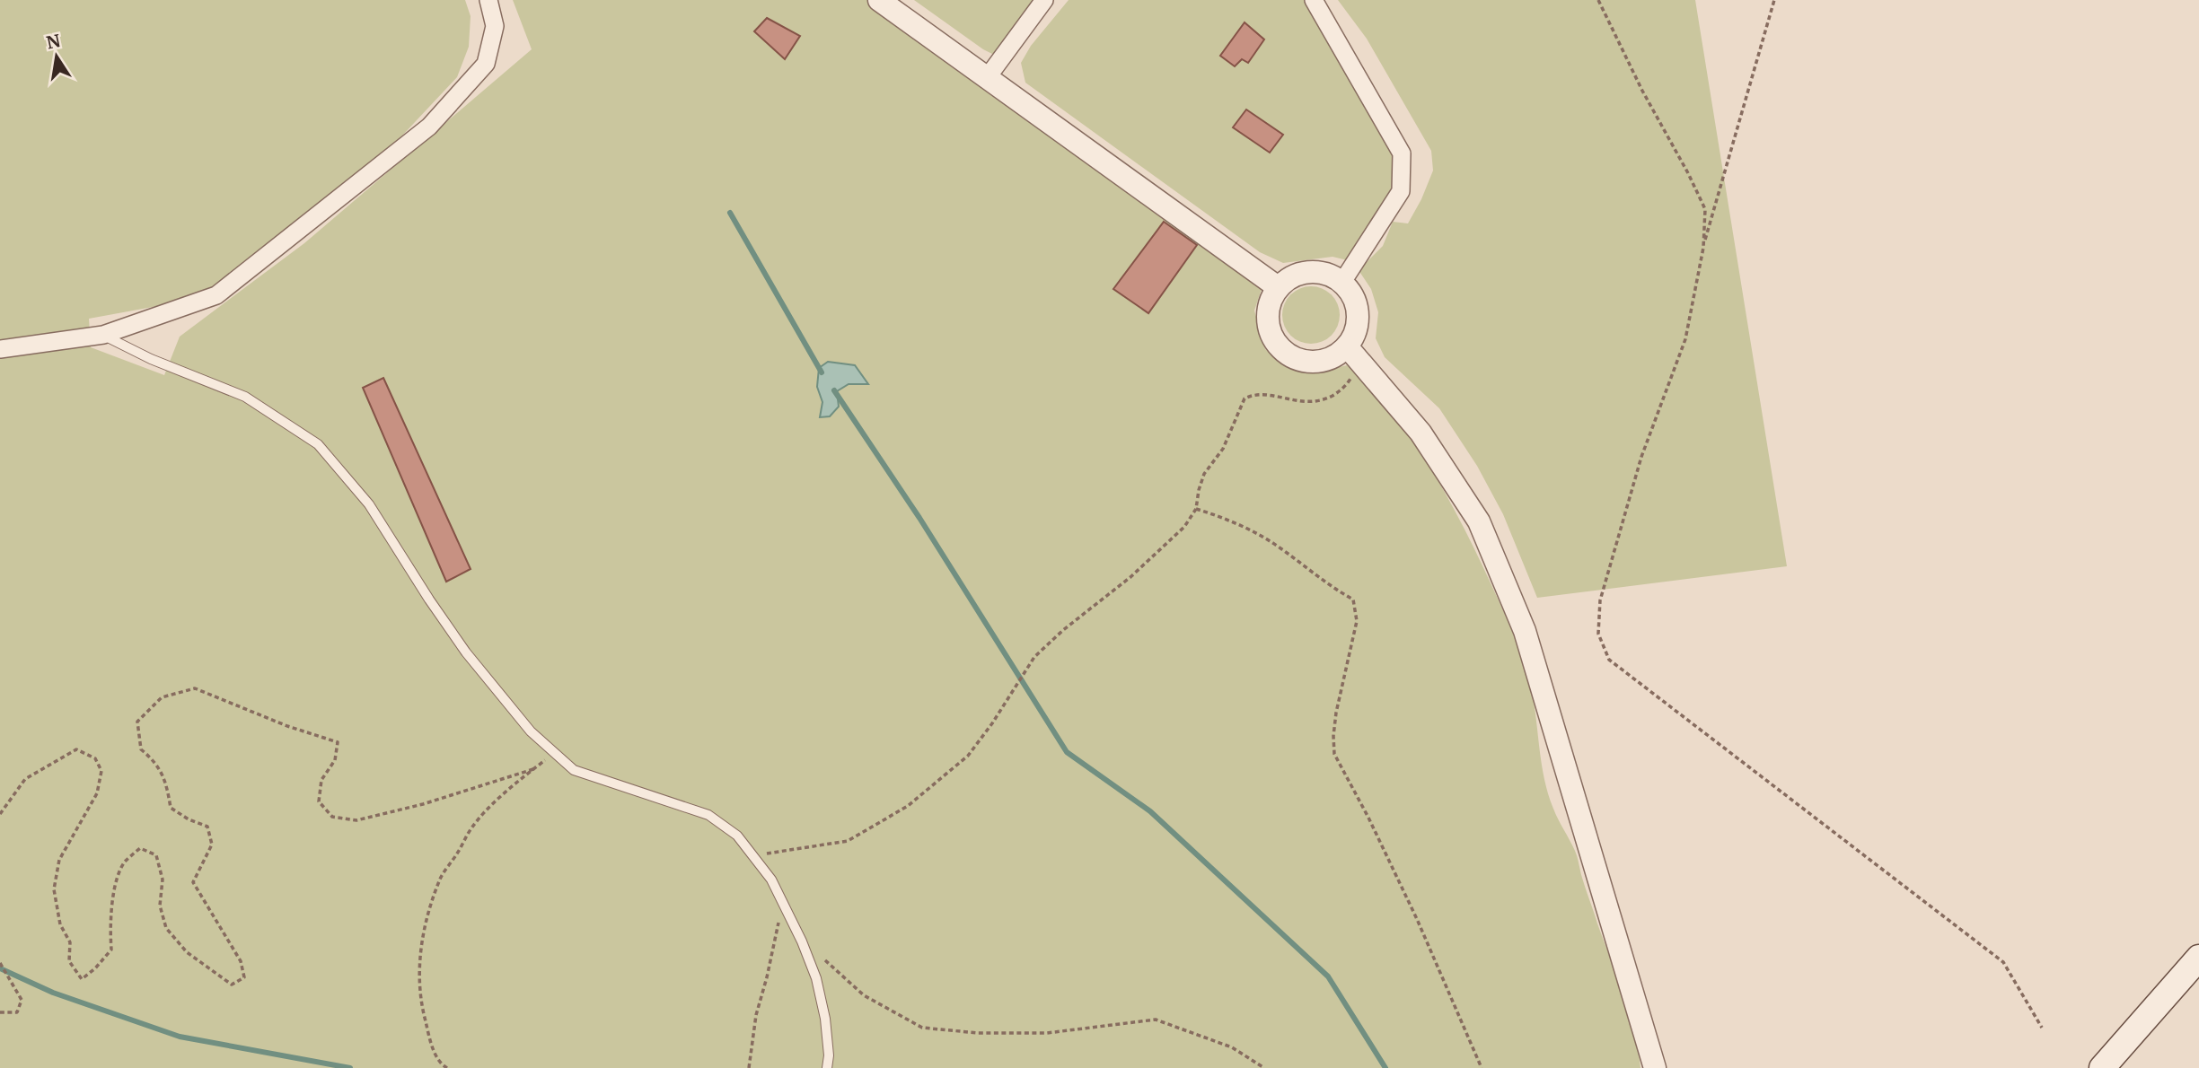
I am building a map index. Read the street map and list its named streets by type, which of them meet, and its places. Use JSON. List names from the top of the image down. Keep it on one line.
{"north":"top"}
